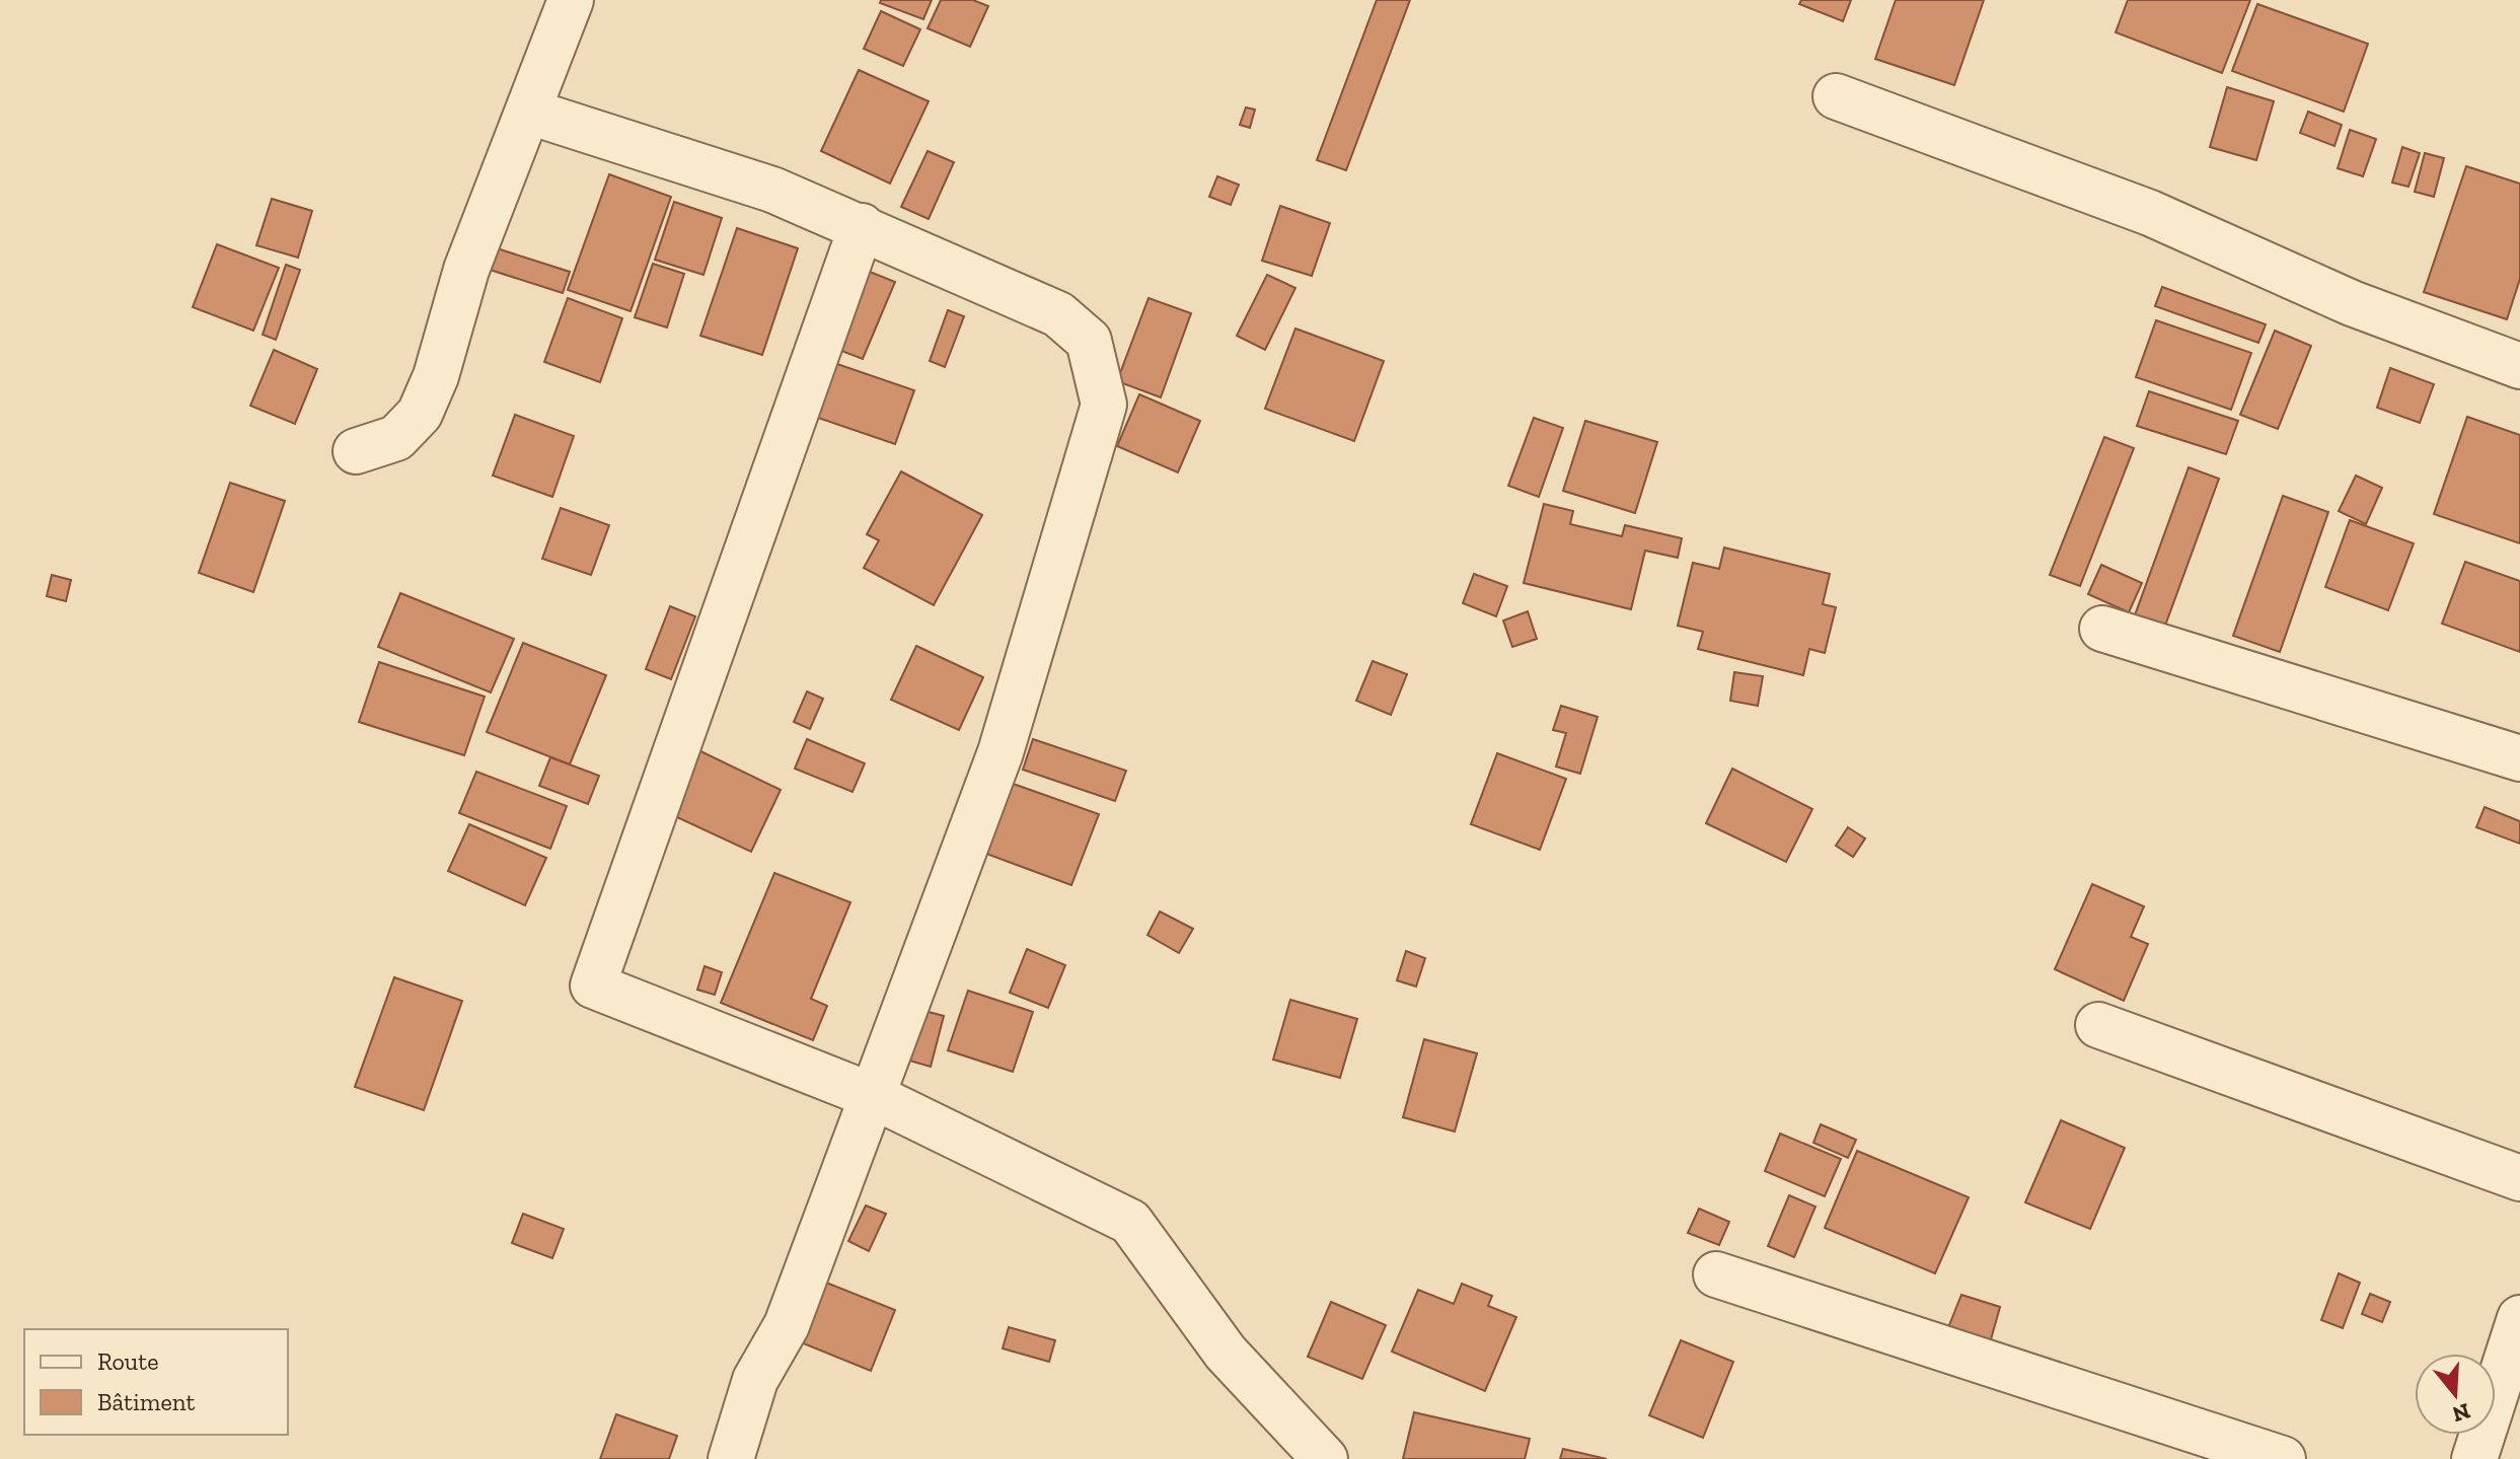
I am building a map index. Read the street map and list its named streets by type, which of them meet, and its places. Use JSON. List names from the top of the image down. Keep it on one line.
{"legend":["Route","Bâtiment"],"north":"bottom"}
